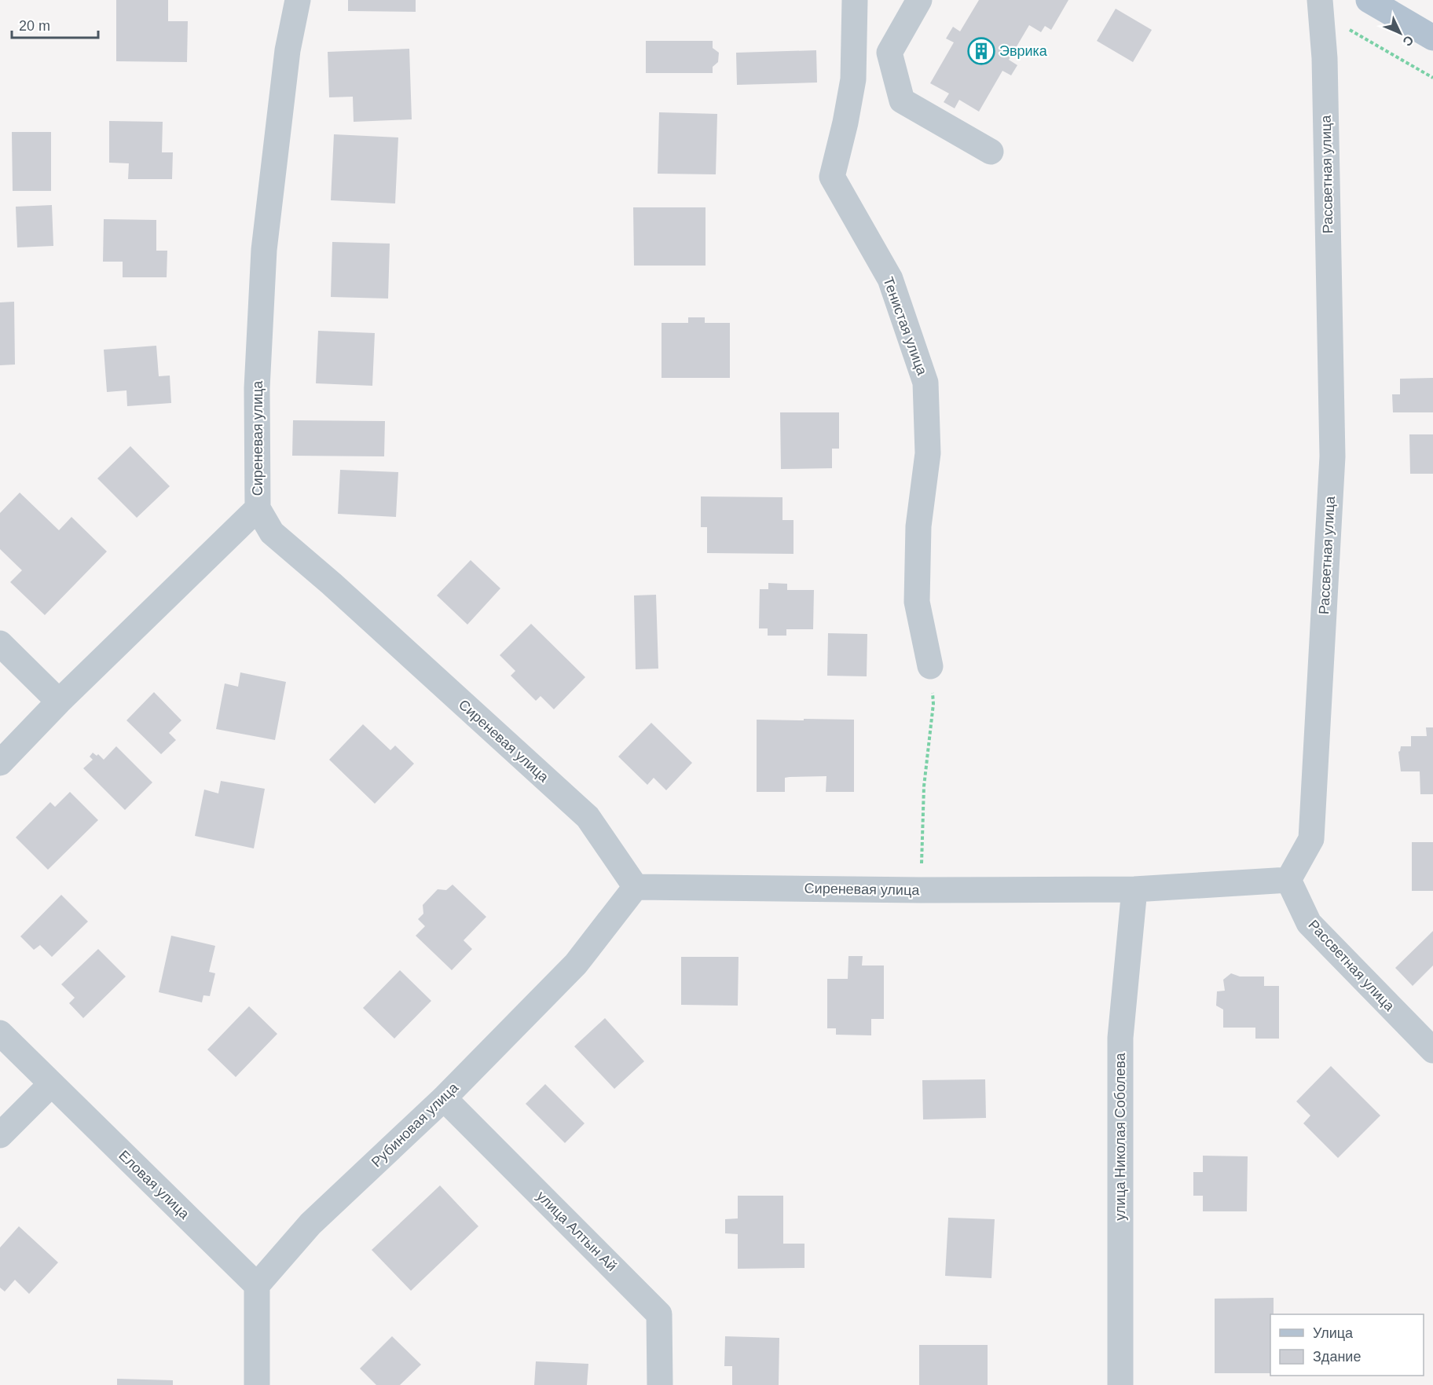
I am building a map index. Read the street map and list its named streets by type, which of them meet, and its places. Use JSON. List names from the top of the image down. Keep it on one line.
{"streets":{"street":["Рассветная улица","Тенистая улица","Сиреневая улица","Рубиновая улица","улица Николая Соболева","Еловая улица","улица Алтын Ай"]},"crossings":[["Рассветная улица","Сиреневая улица"],["Сиреневая улица","Рубиновая улица"],["Сиреневая улица","улица Николая Соболева"],["Рубиновая улица","Еловая улица"],["Рубиновая улица","улица Алтын Ай"]],"places":{"building":["Эврика"]},"legend":["Улица","Здание"],"scale_bar":"20 m","north":"bottom right"}
